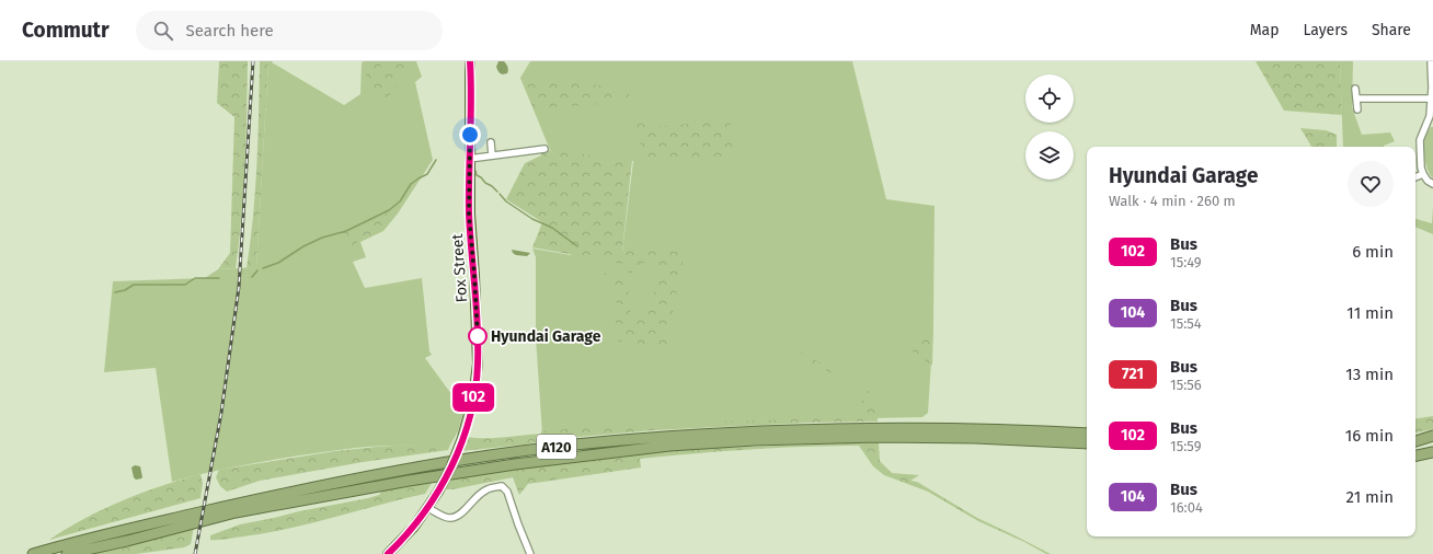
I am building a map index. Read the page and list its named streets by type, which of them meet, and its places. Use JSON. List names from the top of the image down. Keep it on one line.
{"streets":{"highway":["A120"],"main road":["Fox Street"]},"places":["Hyundai Garage"],"lines":["bus line 102"],"page":{"header":"Commutr","search":"Search here","nav":["Map","Layers","Share"],"on_map":"102","heading":["Hyundai Garage","Walk · 4 min · 260 m"],"list":[{"mark":"102","name":"Bus","note":"15:49","value":"6 min"},{"mark":"104","name":"Bus","note":"15:54","value":"11 min"},{"mark":"721","name":"Bus","note":"15:56","value":"13 min"},{"mark":"102","name":"Bus","note":"15:59","value":"16 min"},{"mark":"104","name":"Bus","note":"16:04","value":"21 min"}]}}
